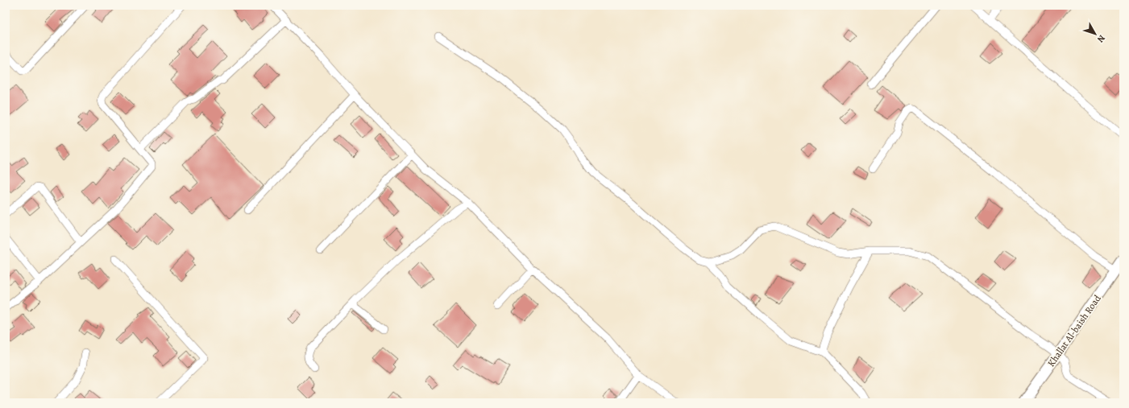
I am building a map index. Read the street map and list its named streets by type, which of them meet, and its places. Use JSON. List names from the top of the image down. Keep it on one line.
{"streets":{"street":["Khallat Al-baish Road"]},"north":"bottom right"}
